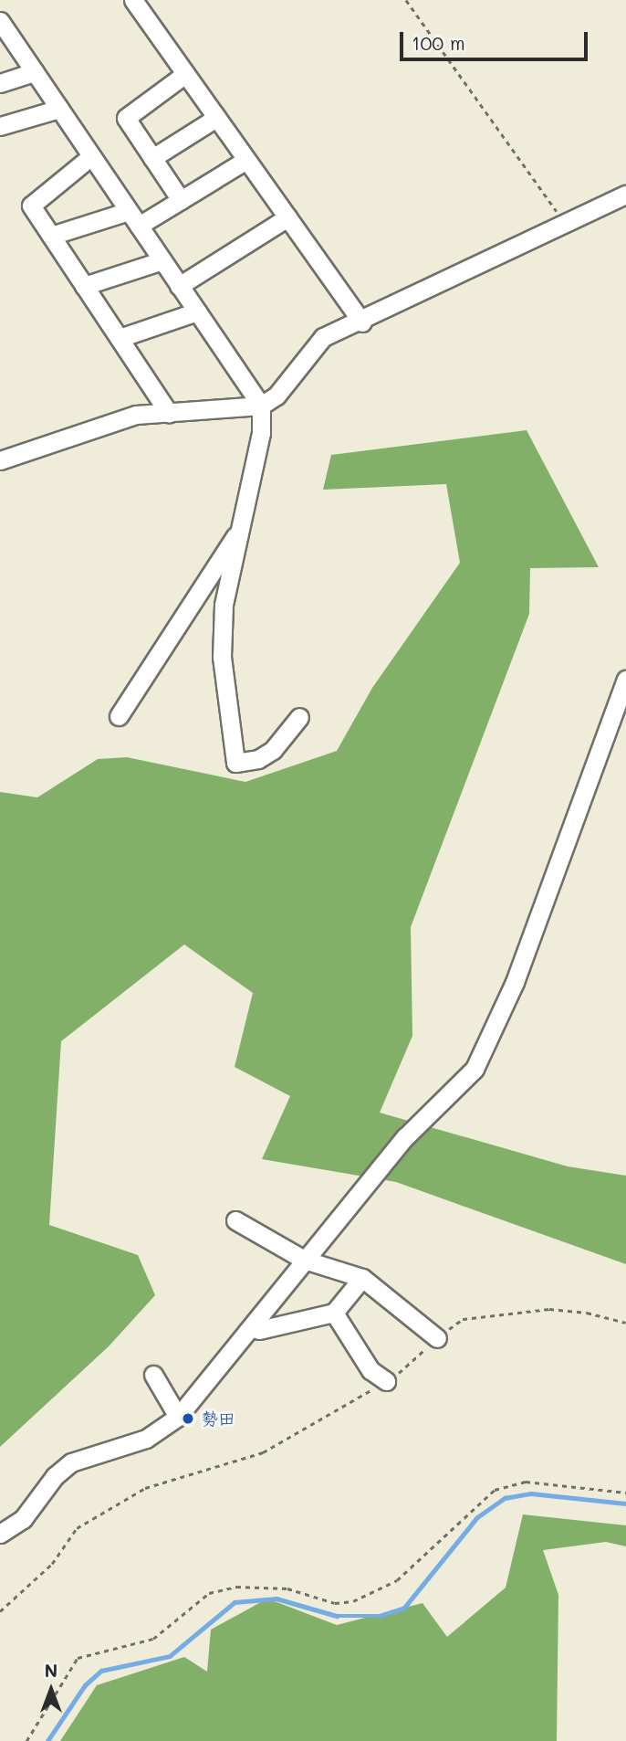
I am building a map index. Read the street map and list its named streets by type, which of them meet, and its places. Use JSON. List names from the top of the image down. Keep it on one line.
{"places":["勢田"],"scale_bar":"100 m","north":"top"}
